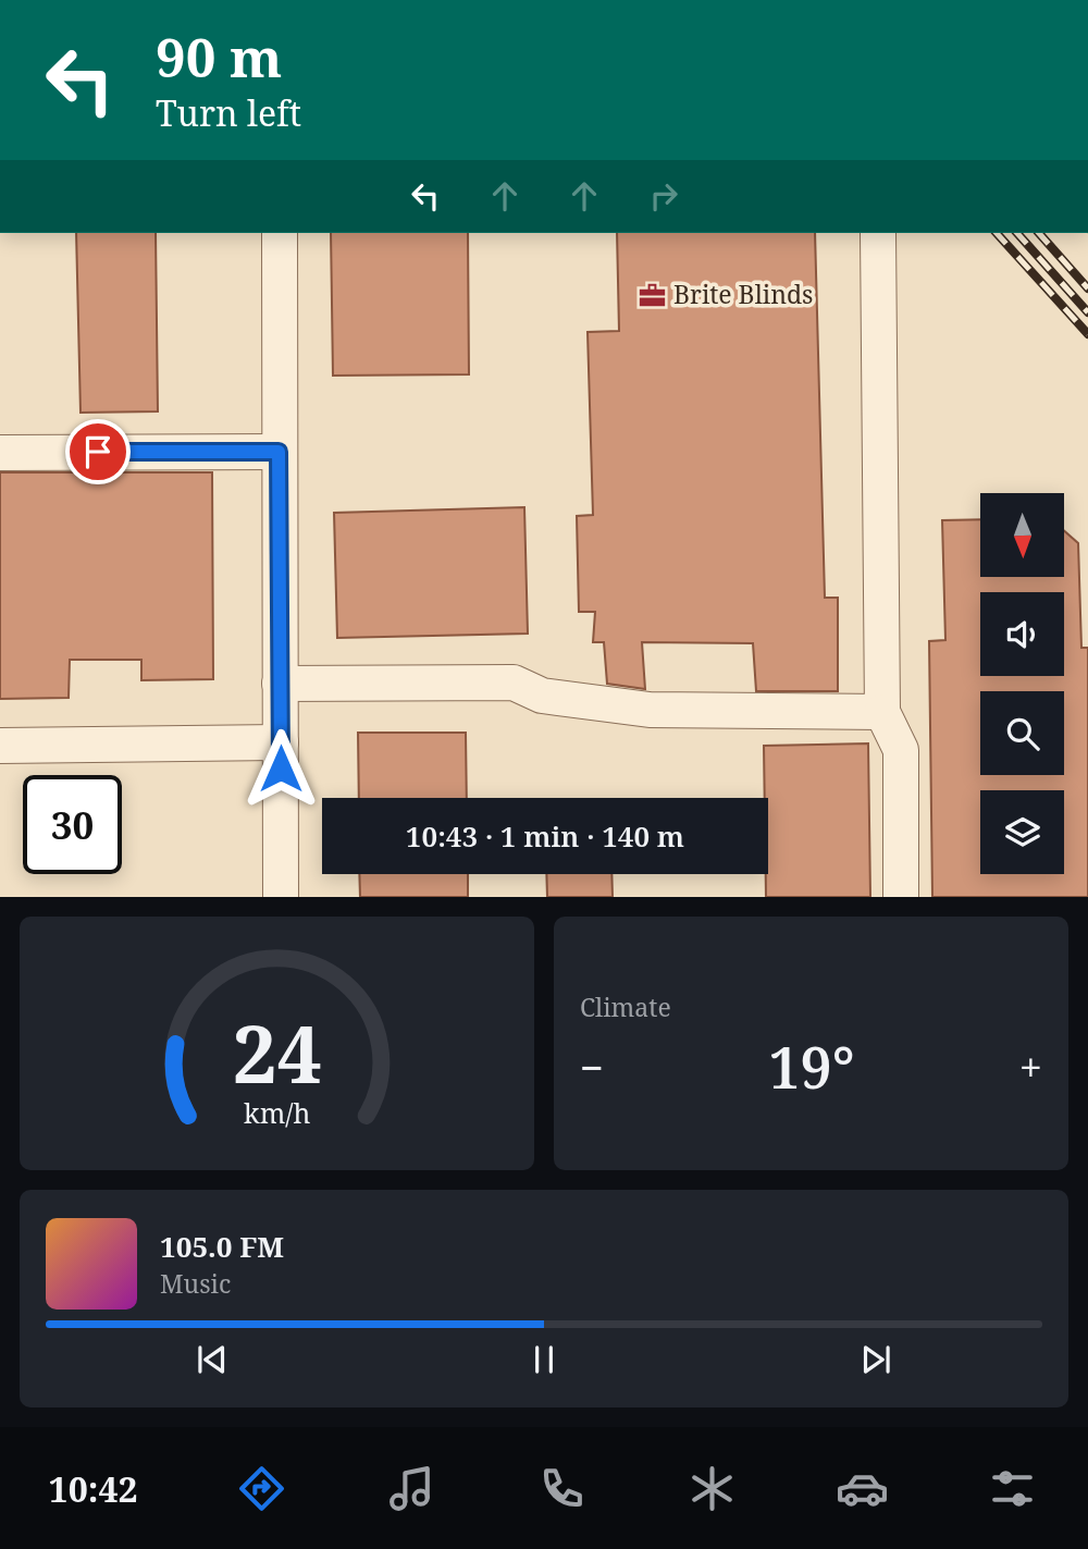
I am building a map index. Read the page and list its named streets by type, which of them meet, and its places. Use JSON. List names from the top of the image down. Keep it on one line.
{"places":{"office":["Brite Blinds"]},"north":"bottom","page":{"turn":["90 m","Turn left"],"limit":"30","trip":"10:43 · 1 min · 140 m","tile":"Climate","heat":["−","19°","+"],"song":["105.0 FM","Music"],"tabs":"10:42","gauge":["24","km/h"]}}
